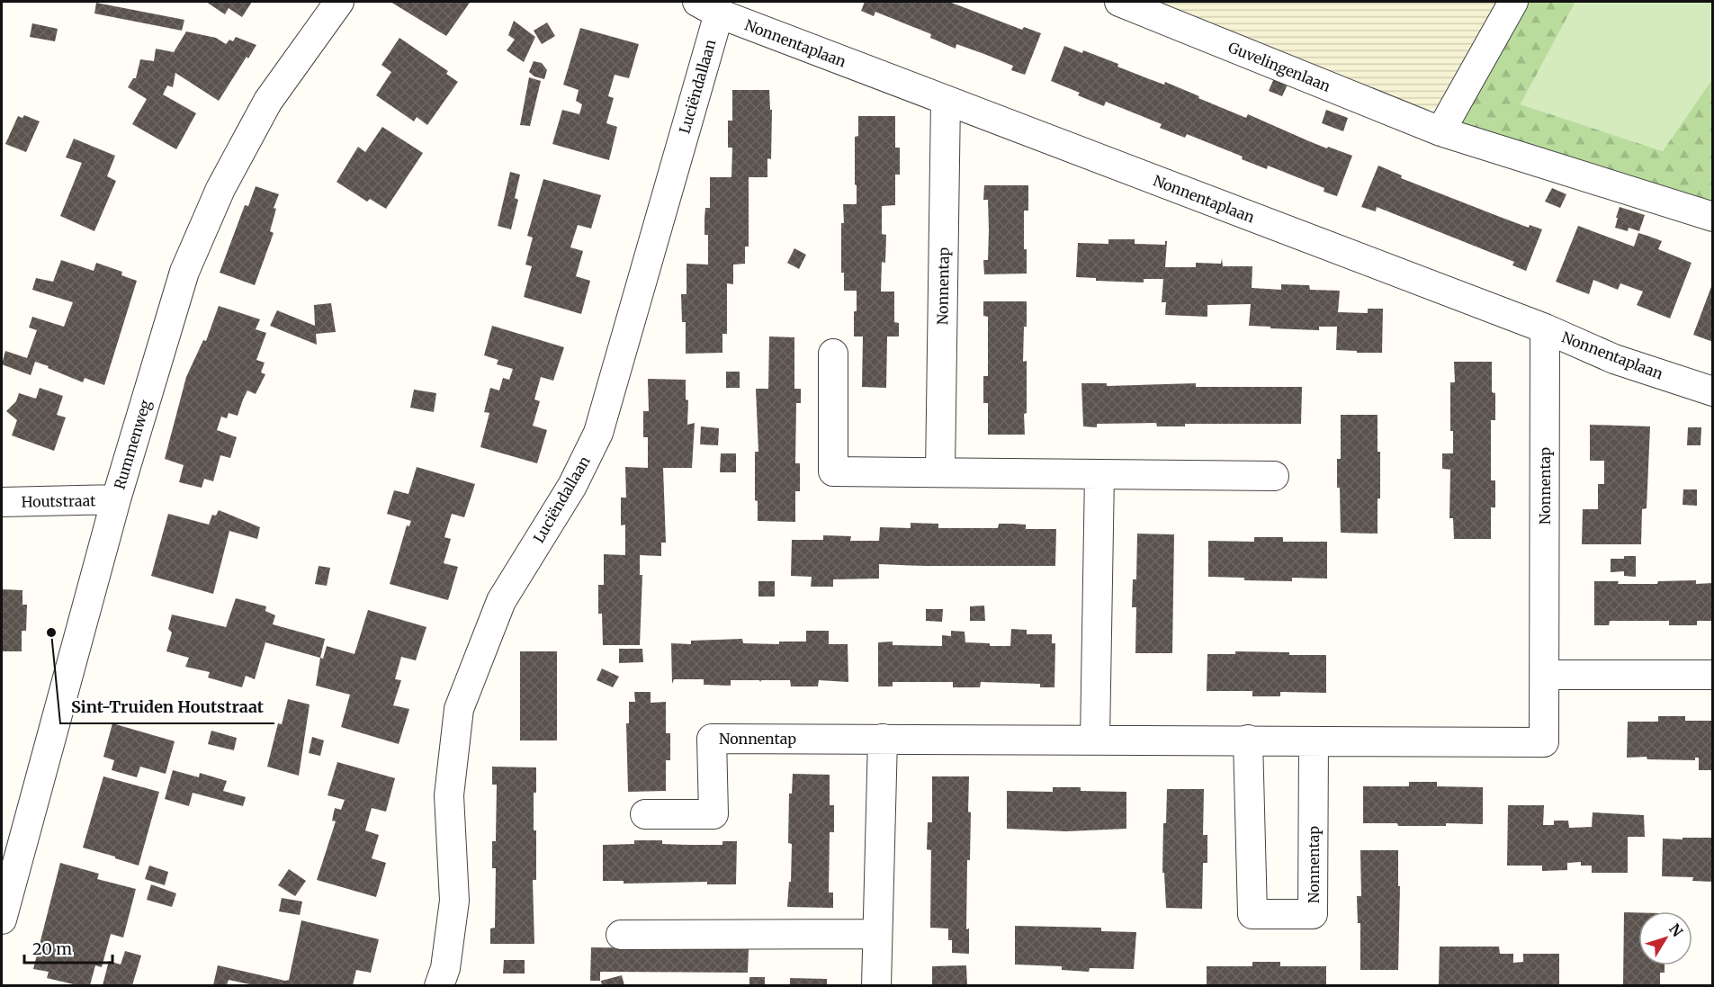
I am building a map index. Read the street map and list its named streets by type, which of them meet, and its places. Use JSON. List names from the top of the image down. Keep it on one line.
{"streets":{"street":["Nonnentaplaan","Guvelingenlaan","Luciëndallaan","Nonnentap","Rummenweg","Houtstraat"]},"crossings":[["Nonnentaplaan","Luciëndallaan"],["Nonnentaplaan","Nonnentap"],["Rummenweg","Houtstraat"]],"places":["Sint-Truiden Houtstraat"],"scale_bar":"20 m","north":"top right"}
